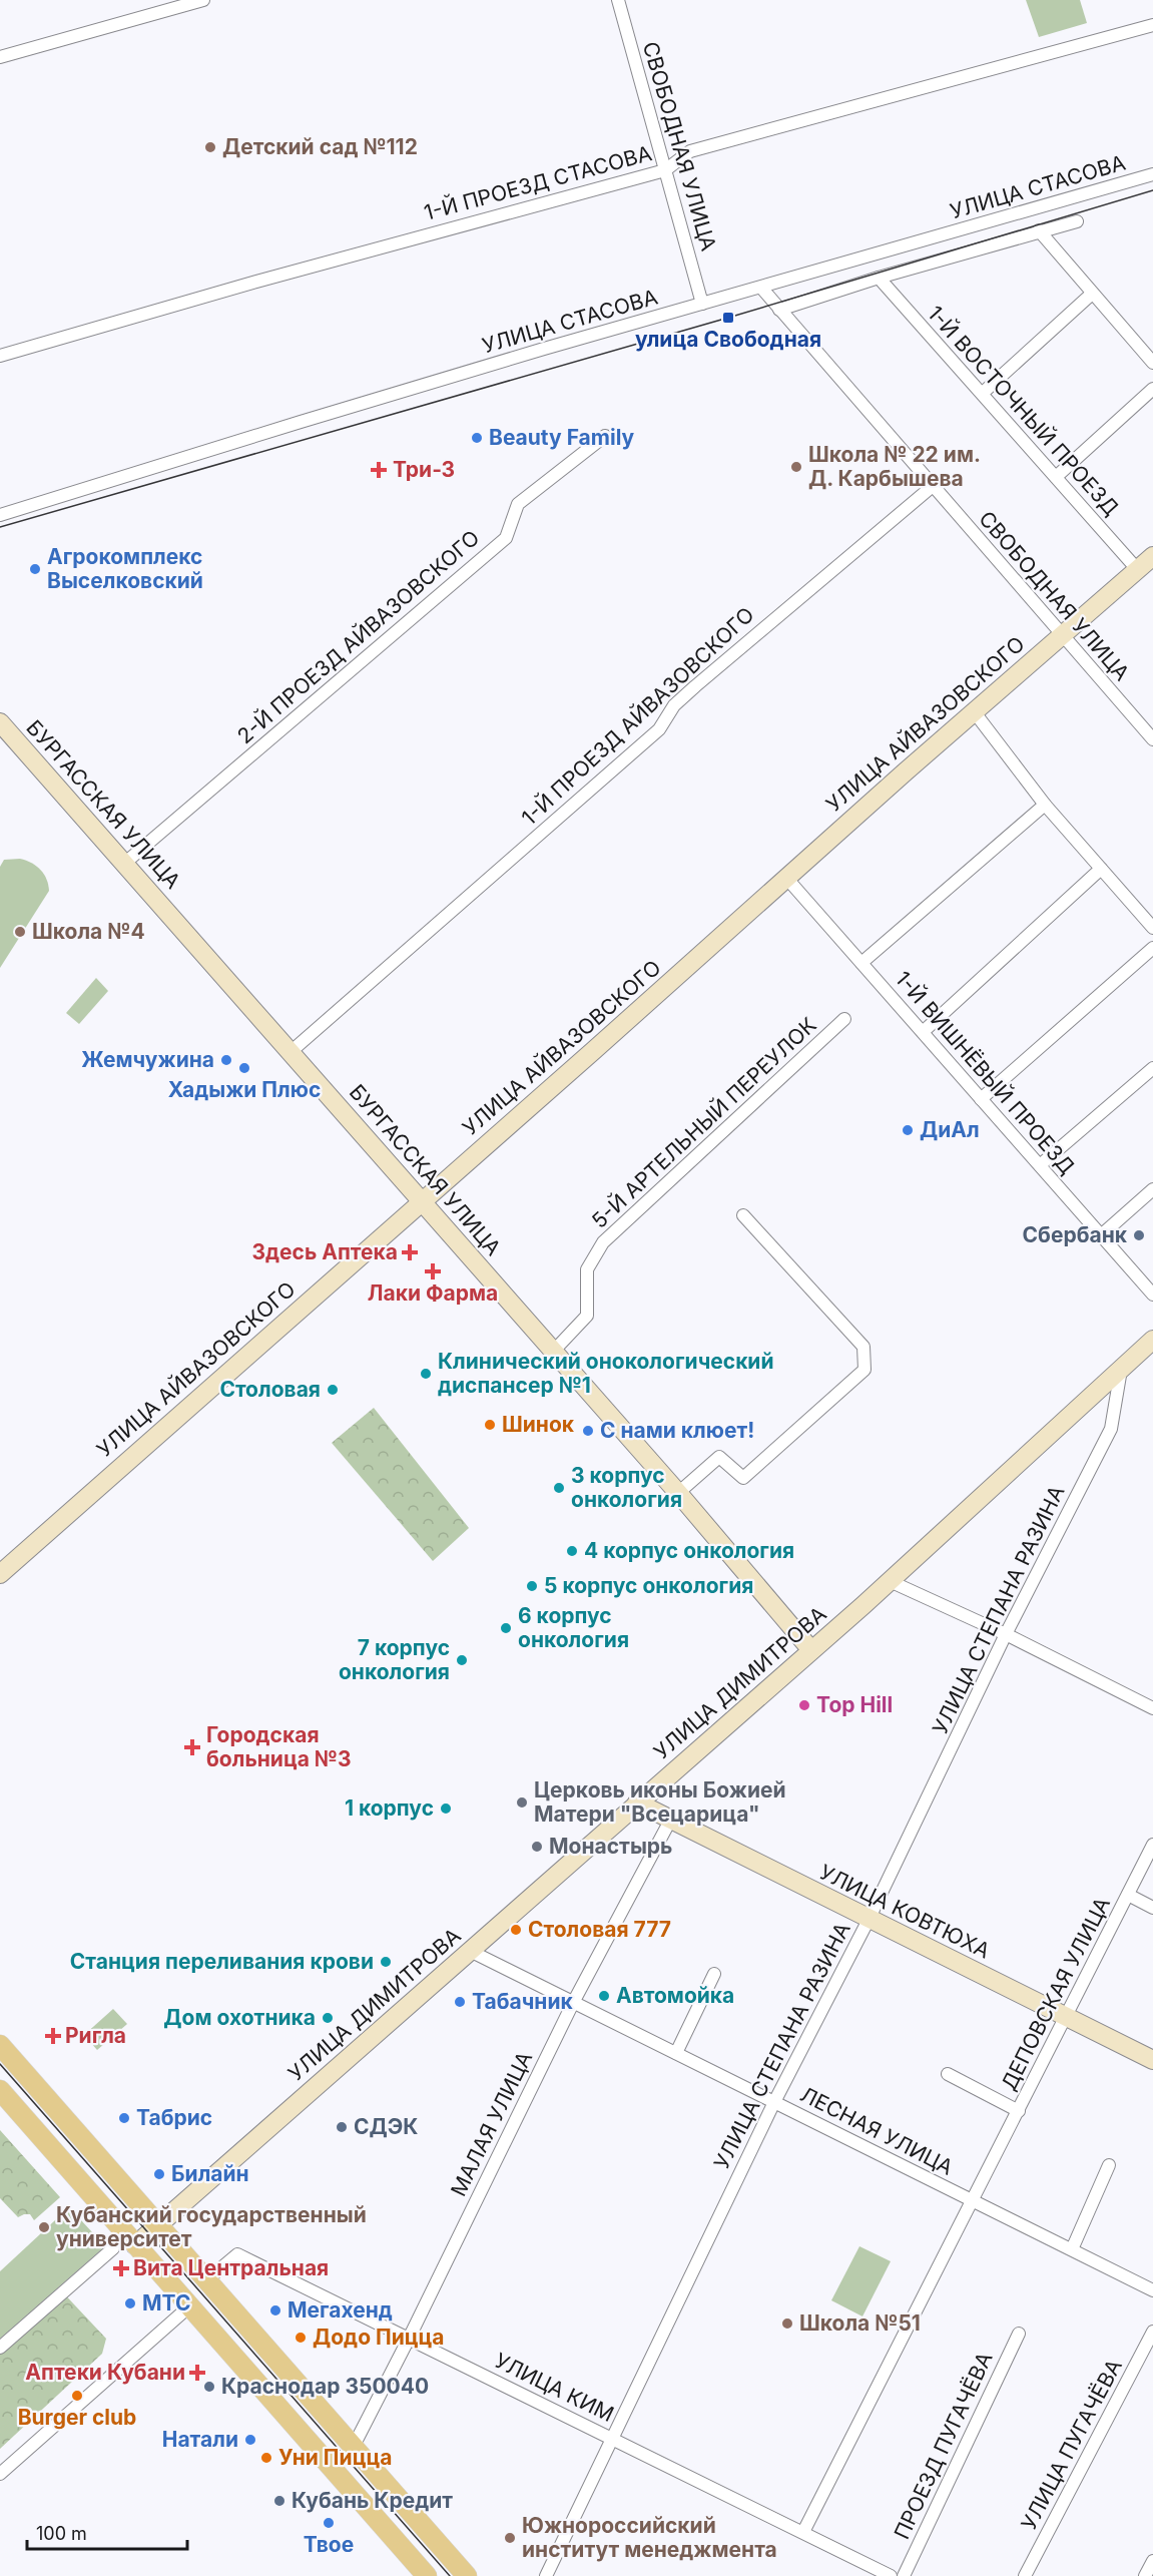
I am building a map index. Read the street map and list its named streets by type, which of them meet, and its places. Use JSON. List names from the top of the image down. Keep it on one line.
{"streets":{"street":["СВОБОДНАЯ УЛИЦА","1-Й ПРОЕЗД СТАСОВА","УЛИЦА СТАСОВА","1-Й ВОСТОЧНЫЙ ПРОЕЗД","2-Й ПРОЕЗД АЙВАЗОВСКОГО","1-Й ПРОЕЗД АЙВАЗОВСКОГО","УЛИЦА АЙВАЗОВСКОГО","БУРГАССКАЯ УЛИЦА","1-Й ВИШНЁВЫЙ ПРОЕЗД","5-Й АРТЕЛЬНЫЙ ПЕРЕУЛОК","УЛИЦА СТЕПАНА РАЗИНА","УЛИЦА ДИМИТРОВА","УЛИЦА КОВТЮХА","ДЕПОВСКАЯ УЛИЦА","МАЛАЯ УЛИЦА","ЛЕСНАЯ УЛИЦА","УЛИЦА КИМ","УЛИЦА ПУГАЧЁВА","ПРОЕЗД ПУГАЧЁВА"]},"crossings":[["СВОБОДНАЯ УЛИЦА","1-Й ПРОЕЗД СТАСОВА"],["СВОБОДНАЯ УЛИЦА","УЛИЦА СТАСОВА"],["СВОБОДНАЯ УЛИЦА","1-Й ПРОЕЗД АЙВАЗОВСКОГО"],["СВОБОДНАЯ УЛИЦА","УЛИЦА АЙВАЗОВСКОГО"],["УЛИЦА СТАСОВА","1-Й ВОСТОЧНЫЙ ПРОЕЗД"],["1-Й ВОСТОЧНЫЙ ПРОЕЗД","УЛИЦА АЙВАЗОВСКОГО"],["2-Й ПРОЕЗД АЙВАЗОВСКОГО","БУРГАССКАЯ УЛИЦА"],["1-Й ПРОЕЗД АЙВАЗОВСКОГО","БУРГАССКАЯ УЛИЦА"],["УЛИЦА АЙВАЗОВСКОГО","БУРГАССКАЯ УЛИЦА"],["УЛИЦА АЙВАЗОВСКОГО","1-Й ВИШНЁВЫЙ ПРОЕЗД"],["БУРГАССКАЯ УЛИЦА","5-Й АРТЕЛЬНЫЙ ПЕРЕУЛОК"],["БУРГАССКАЯ УЛИЦА","УЛИЦА ДИМИТРОВА"],["УЛИЦА СТЕПАНА РАЗИНА","УЛИЦА ДИМИТРОВА"],["УЛИЦА СТЕПАНА РАЗИНА","УЛИЦА КОВТЮХА"],["УЛИЦА СТЕПАНА РАЗИНА","ЛЕСНАЯ УЛИЦА"],["УЛИЦА СТЕПАНА РАЗИНА","УЛИЦА КИМ"],["УЛИЦА ДИМИТРОВА","УЛИЦА КОВТЮХА"],["УЛИЦА ДИМИТРОВА","ЛЕСНАЯ УЛИЦА"],["УЛИЦА КОВТЮХА","ДЕПОВСКАЯ УЛИЦА"],["УЛИЦА КОВТЮХА","МАЛАЯ УЛИЦА"],["ДЕПОВСКАЯ УЛИЦА","ЛЕСНАЯ УЛИЦА"],["ДЕПОВСКАЯ УЛИЦА","УЛИЦА КИМ"],["МАЛАЯ УЛИЦА","ЛЕСНАЯ УЛИЦА"],["МАЛАЯ УЛИЦА","УЛИЦА КИМ"]],"places":{"other":["Детский сад №112","Beauty Family","Школа № 22 им. Д. Карбышева","Агрокомплекс Выселковский","Школа №4","Жемчужина","Хадыжи Плюс","ДиАл","Сбербанк","Клинический онокологический диспансер №1","Столовая","Шинок","С нами клюет!","3 корпус онкология","4 корпус онкология","5 корпус онкология","6 корпус онкология","7 корпус онкология","Top Hill","Церковь иконы Божией Матери \"Всецарица\"","1 корпус","Монастырь","Столовая 777","Станция переливания крови","Автомойка","Табачник","Дом охотника","Табрис","СДЭК","Билайн","Кубанский государственный университет","МТС","Мегахенд","Школа №51","Додо Пицца","Краснодар 350040","Burger club","Натали","Уни Пицца","Кубань Кредит","Твое","Южнороссийский институт менеджмента"],"transit":["улица Свободная"],"health":["Три-З","Здесь Аптека","Лаки Фарма","Городская больница №3","Ригла","Вита Центральная","Аптеки Кубани"]},"scale_bar":"100 m"}
